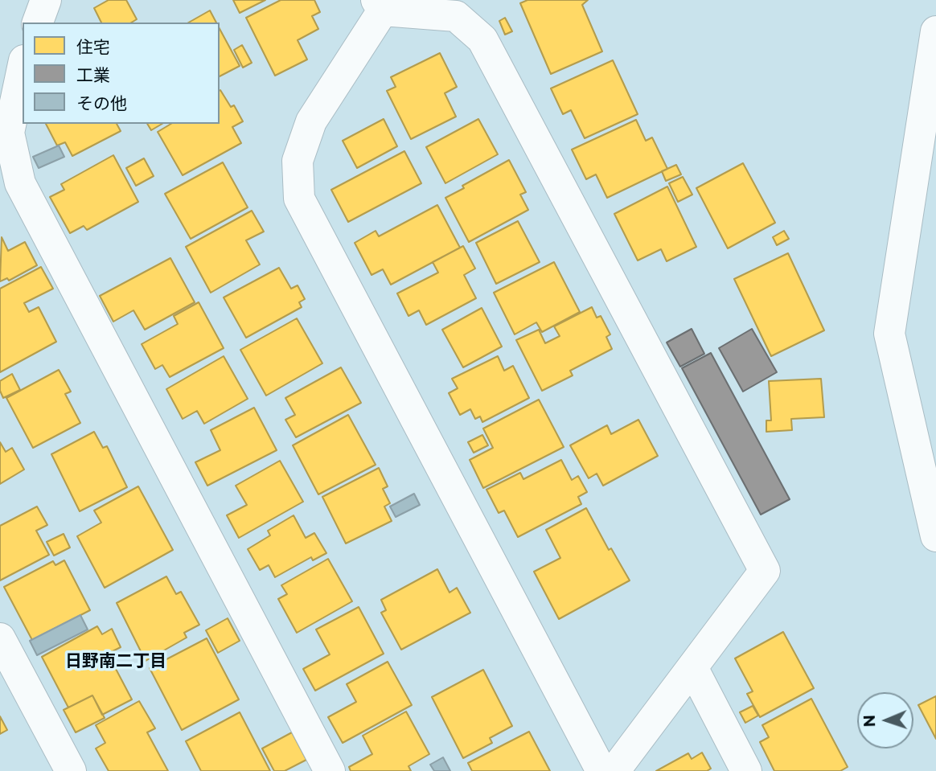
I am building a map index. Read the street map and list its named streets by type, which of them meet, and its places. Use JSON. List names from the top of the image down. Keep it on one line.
{"districts":["日野南二丁目"],"legend":["住宅","工業","その他"],"north":"left"}
